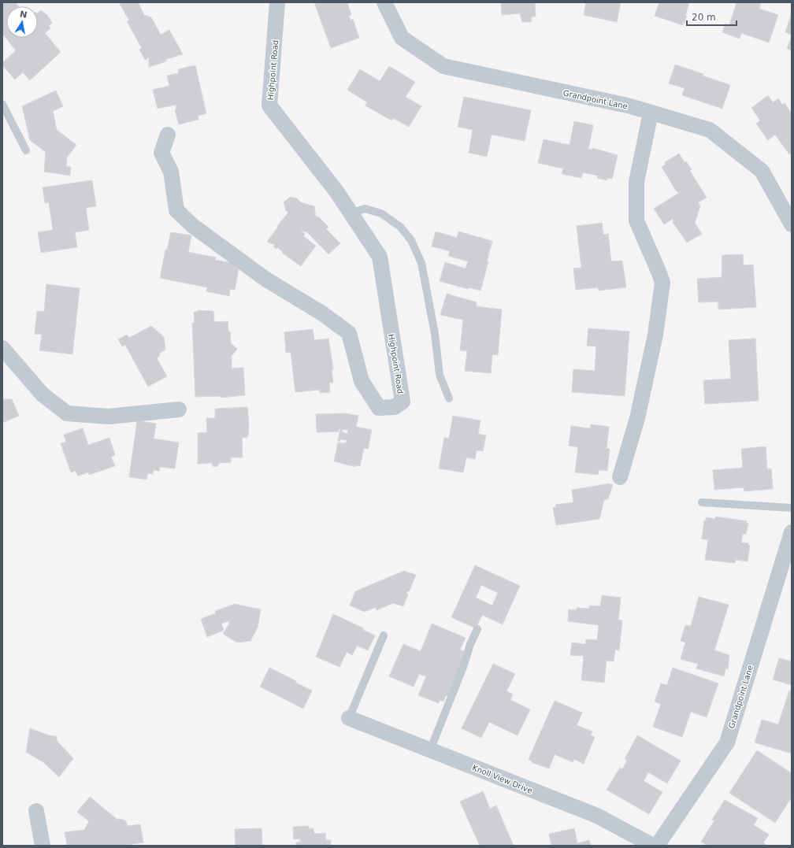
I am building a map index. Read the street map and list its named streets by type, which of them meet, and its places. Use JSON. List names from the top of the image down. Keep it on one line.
{"streets":{"street":["Highpoint Road","Grandpoint Lane","Knoll View Drive"]},"scale_bar":"20 m","north":"top"}
